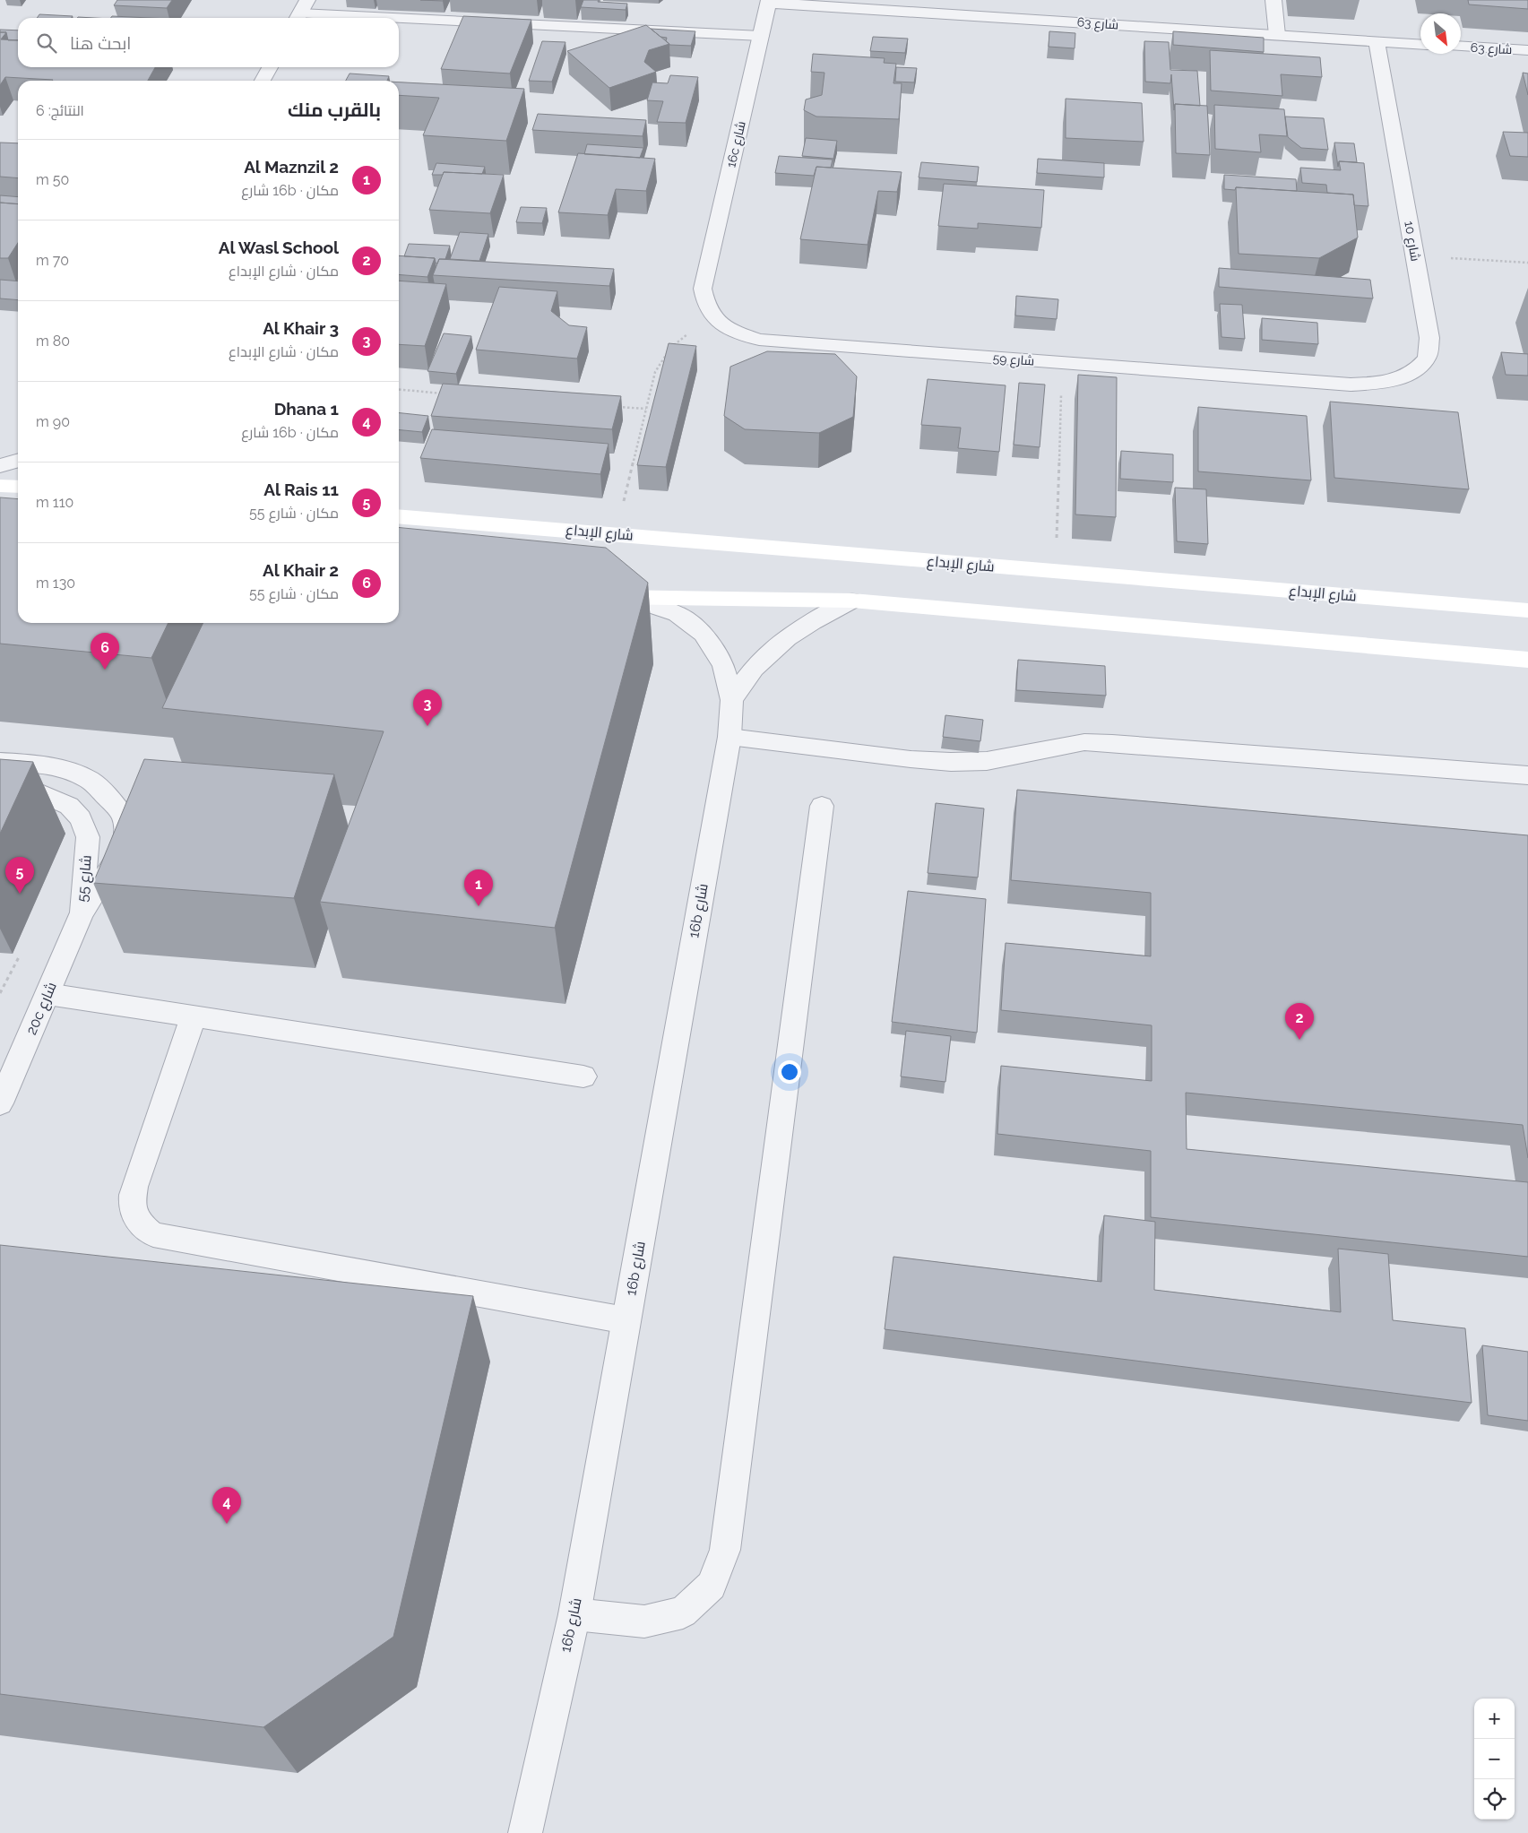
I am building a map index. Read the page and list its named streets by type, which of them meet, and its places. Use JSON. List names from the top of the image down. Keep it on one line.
{"streets":{"main road":["شارع الإبداع"],"street":["شارع 63","16c شارع","شارع 10","شارع 59","شارع 55","16b شارع","20c شارع"]},"crossings":[["شارع 63","16c شارع"],["شارع 63","شارع 10"],["16c شارع","شارع 59"],["شارع 10","شارع 59"],["شارع 55","20c شارع"]],"north":"bottom right","page":{"search":"ابحث هنا","heading":["بالقرب منك","النتائج: 6"],"list":[{"mark":"1","name":"Al Maznzil 2","note":"مكان · 16b شارع","value":"50 m"},{"mark":"2","name":"Al Wasl School","note":"مكان · شارع الإبداع","value":"70 m"},{"mark":"3","name":"Al Khair 3","note":"مكان · شارع الإبداع","value":"80 m"},{"mark":"4","name":"Dhana 1","note":"مكان · 16b شارع","value":"90 m"},{"mark":"5","name":"Al Rais 11","note":"مكان · شارع 55","value":"110 m"},{"mark":"6","name":"Al Khair 2","note":"مكان · شارع 55","value":"130 m"}],"pins":["6","3","5","1","2","4"],"map_buttons":["+","−"]}}
